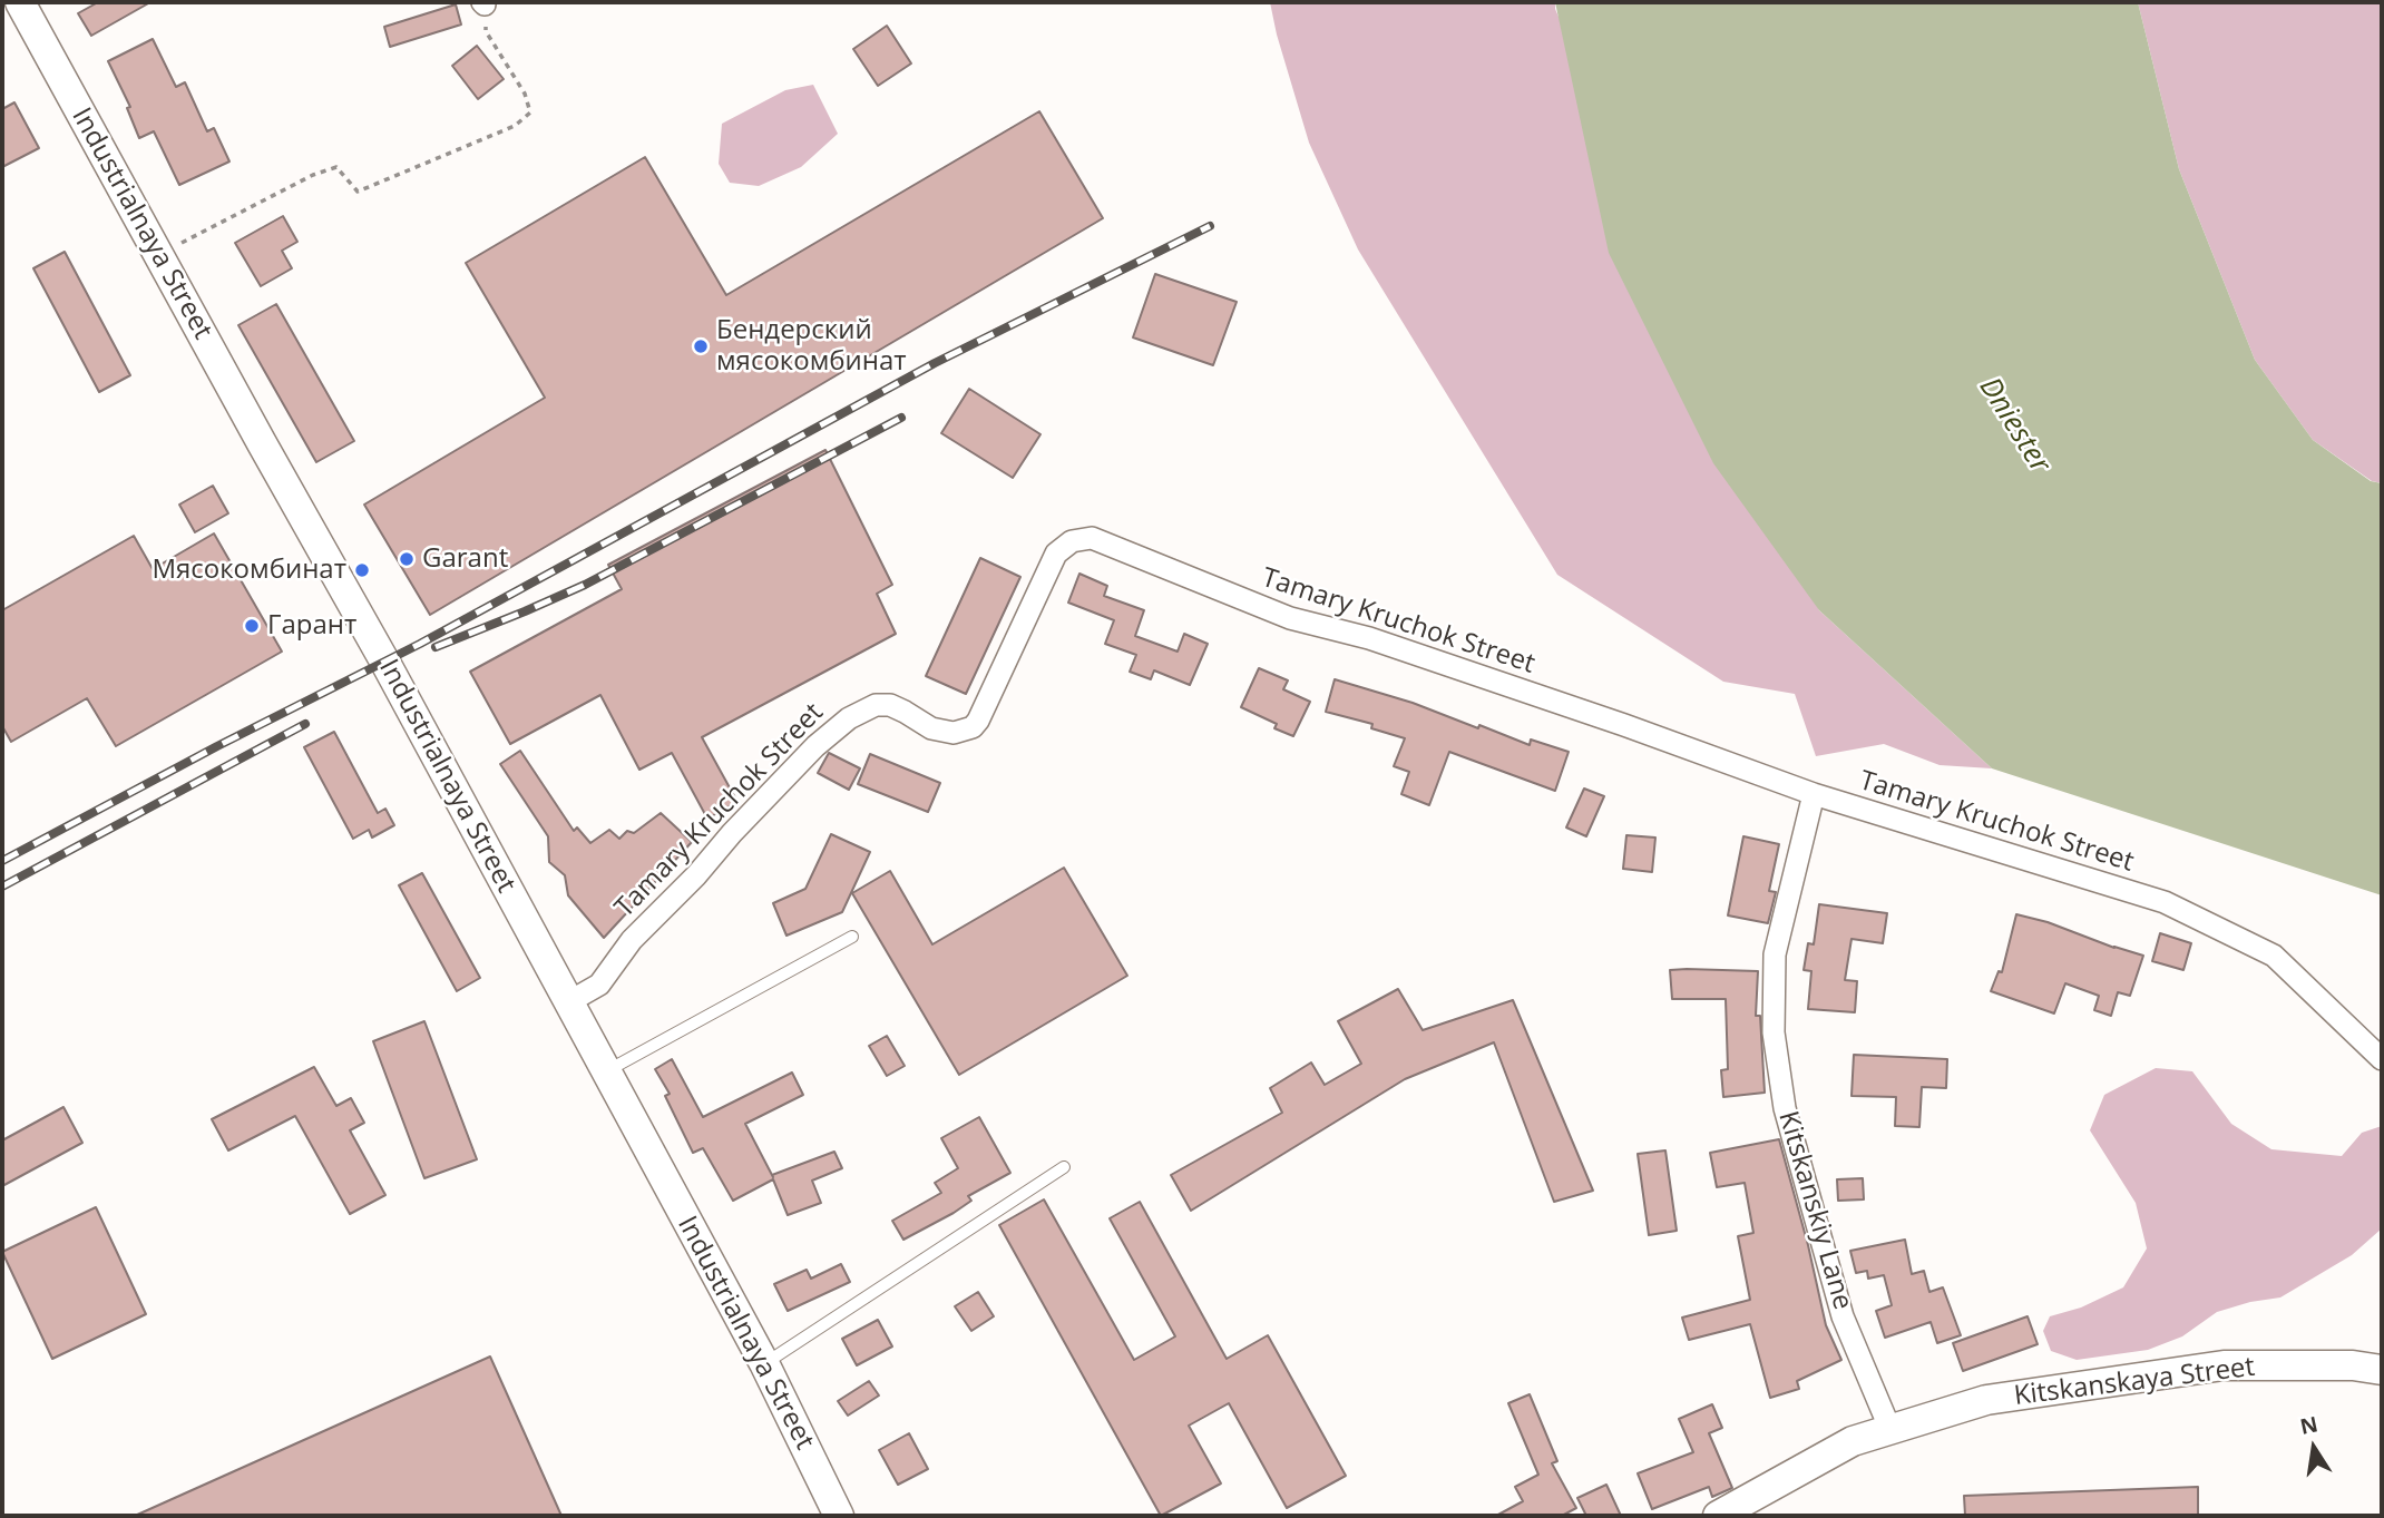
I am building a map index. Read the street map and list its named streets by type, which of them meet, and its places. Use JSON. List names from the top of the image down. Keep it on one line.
{"streets":{"main road":["Industrialnaya Street","Kitskanskaya Street"],"street":["Tamary Kruchok Street","Kitskanskiy Lane"]},"crossings":[["Industrialnaya Street","Tamary Kruchok Street"],["Tamary Kruchok Street","Kitskanskiy Lane"],["Kitskanskiy Lane","Kitskanskaya Street"]],"water":["Dniester"],"places":["Бендерский мясокомбинат","Garant","Мясокомбинат","Гарант"],"north":"top"}
